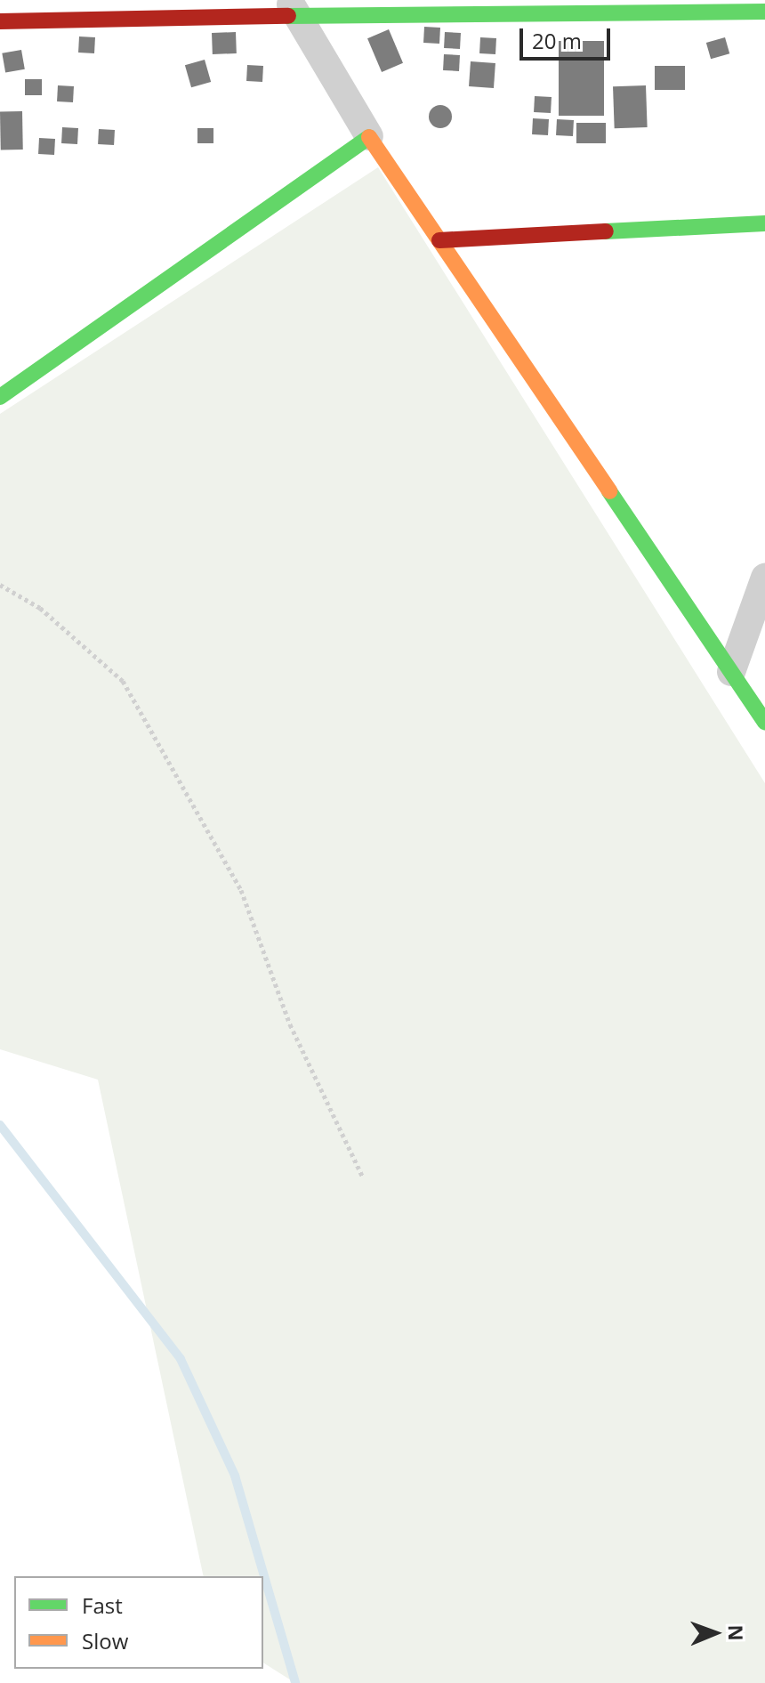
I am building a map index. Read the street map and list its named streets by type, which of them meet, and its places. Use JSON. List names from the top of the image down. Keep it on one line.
{"legend":["Fast","Slow"],"scale_bar":"20 m","north":"right"}
